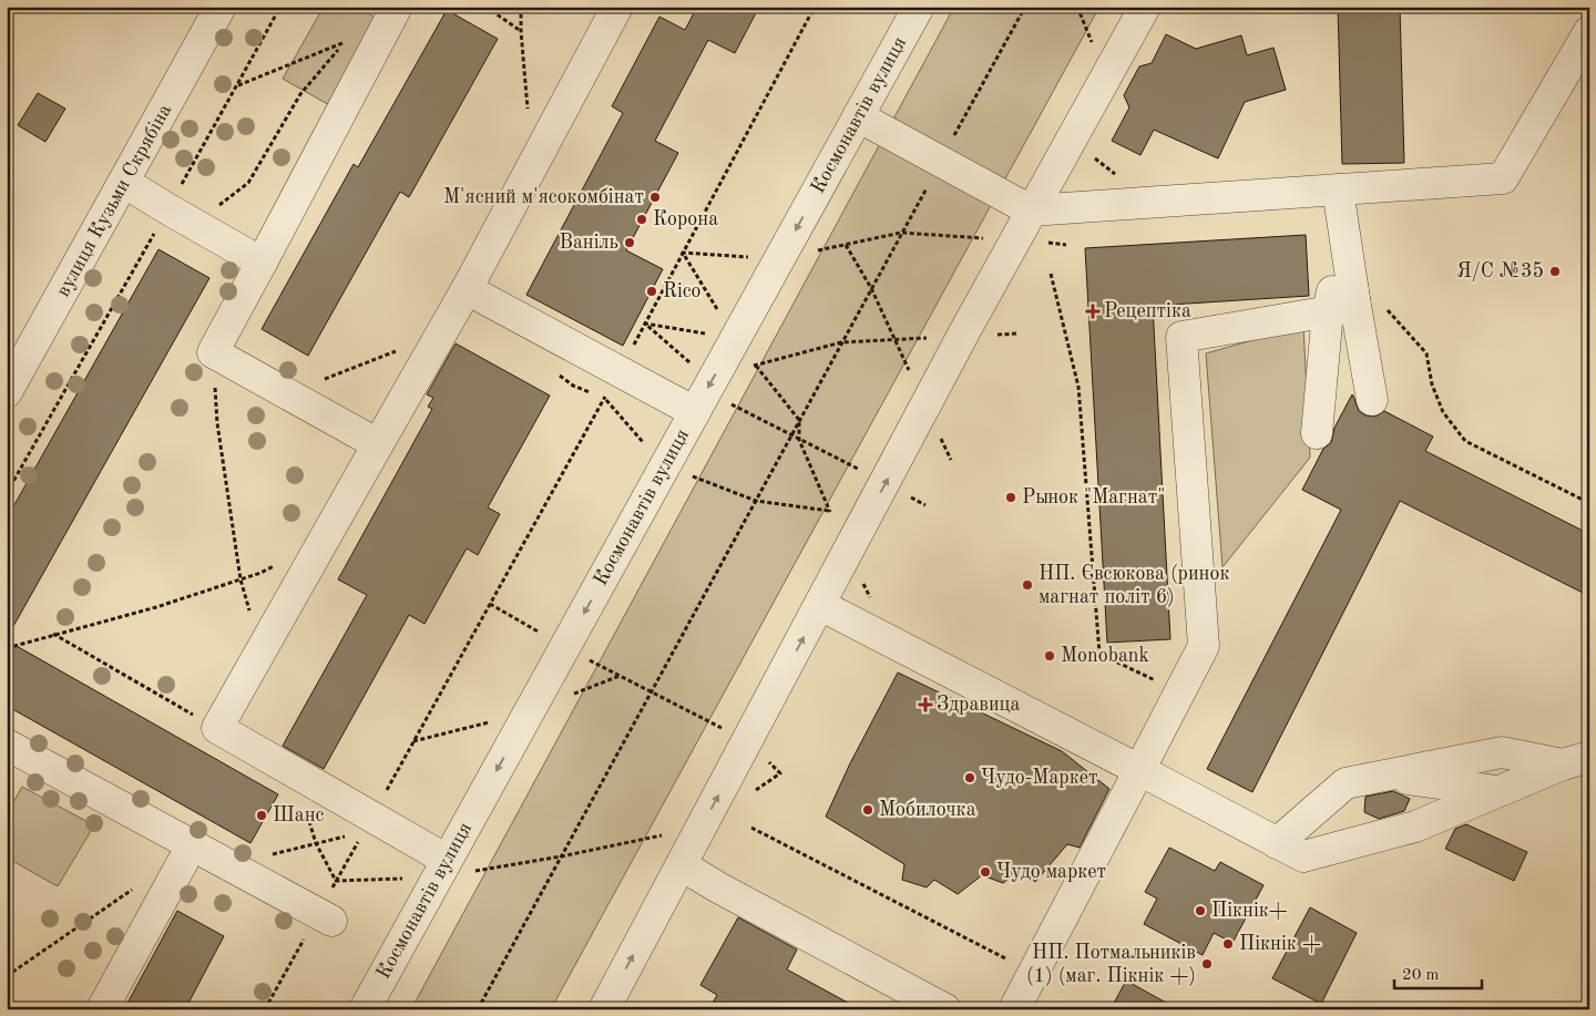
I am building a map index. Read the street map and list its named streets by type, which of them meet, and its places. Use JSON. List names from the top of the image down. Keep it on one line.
{"streets":{"street":["Космонавтів вулиця","вулиця Кузьми Скрябіна"]},"places":{"other":["М'ясний м'ясокомбінат","Корона","Ваніль","Я/С №35","Rico","Рынок \"Магнат\"","НП. Євсюкова (ринок магнат політ 6)","Monobank","Чудо-Маркет","Мобилочка","Шанс","Чудо маркет","Пікнік+","Пікнік +","НП. Потмальників (1) (маг. Пікнік +)"],"health":["Рецептіка","Здравица"]},"scale_bar":"20 m"}
